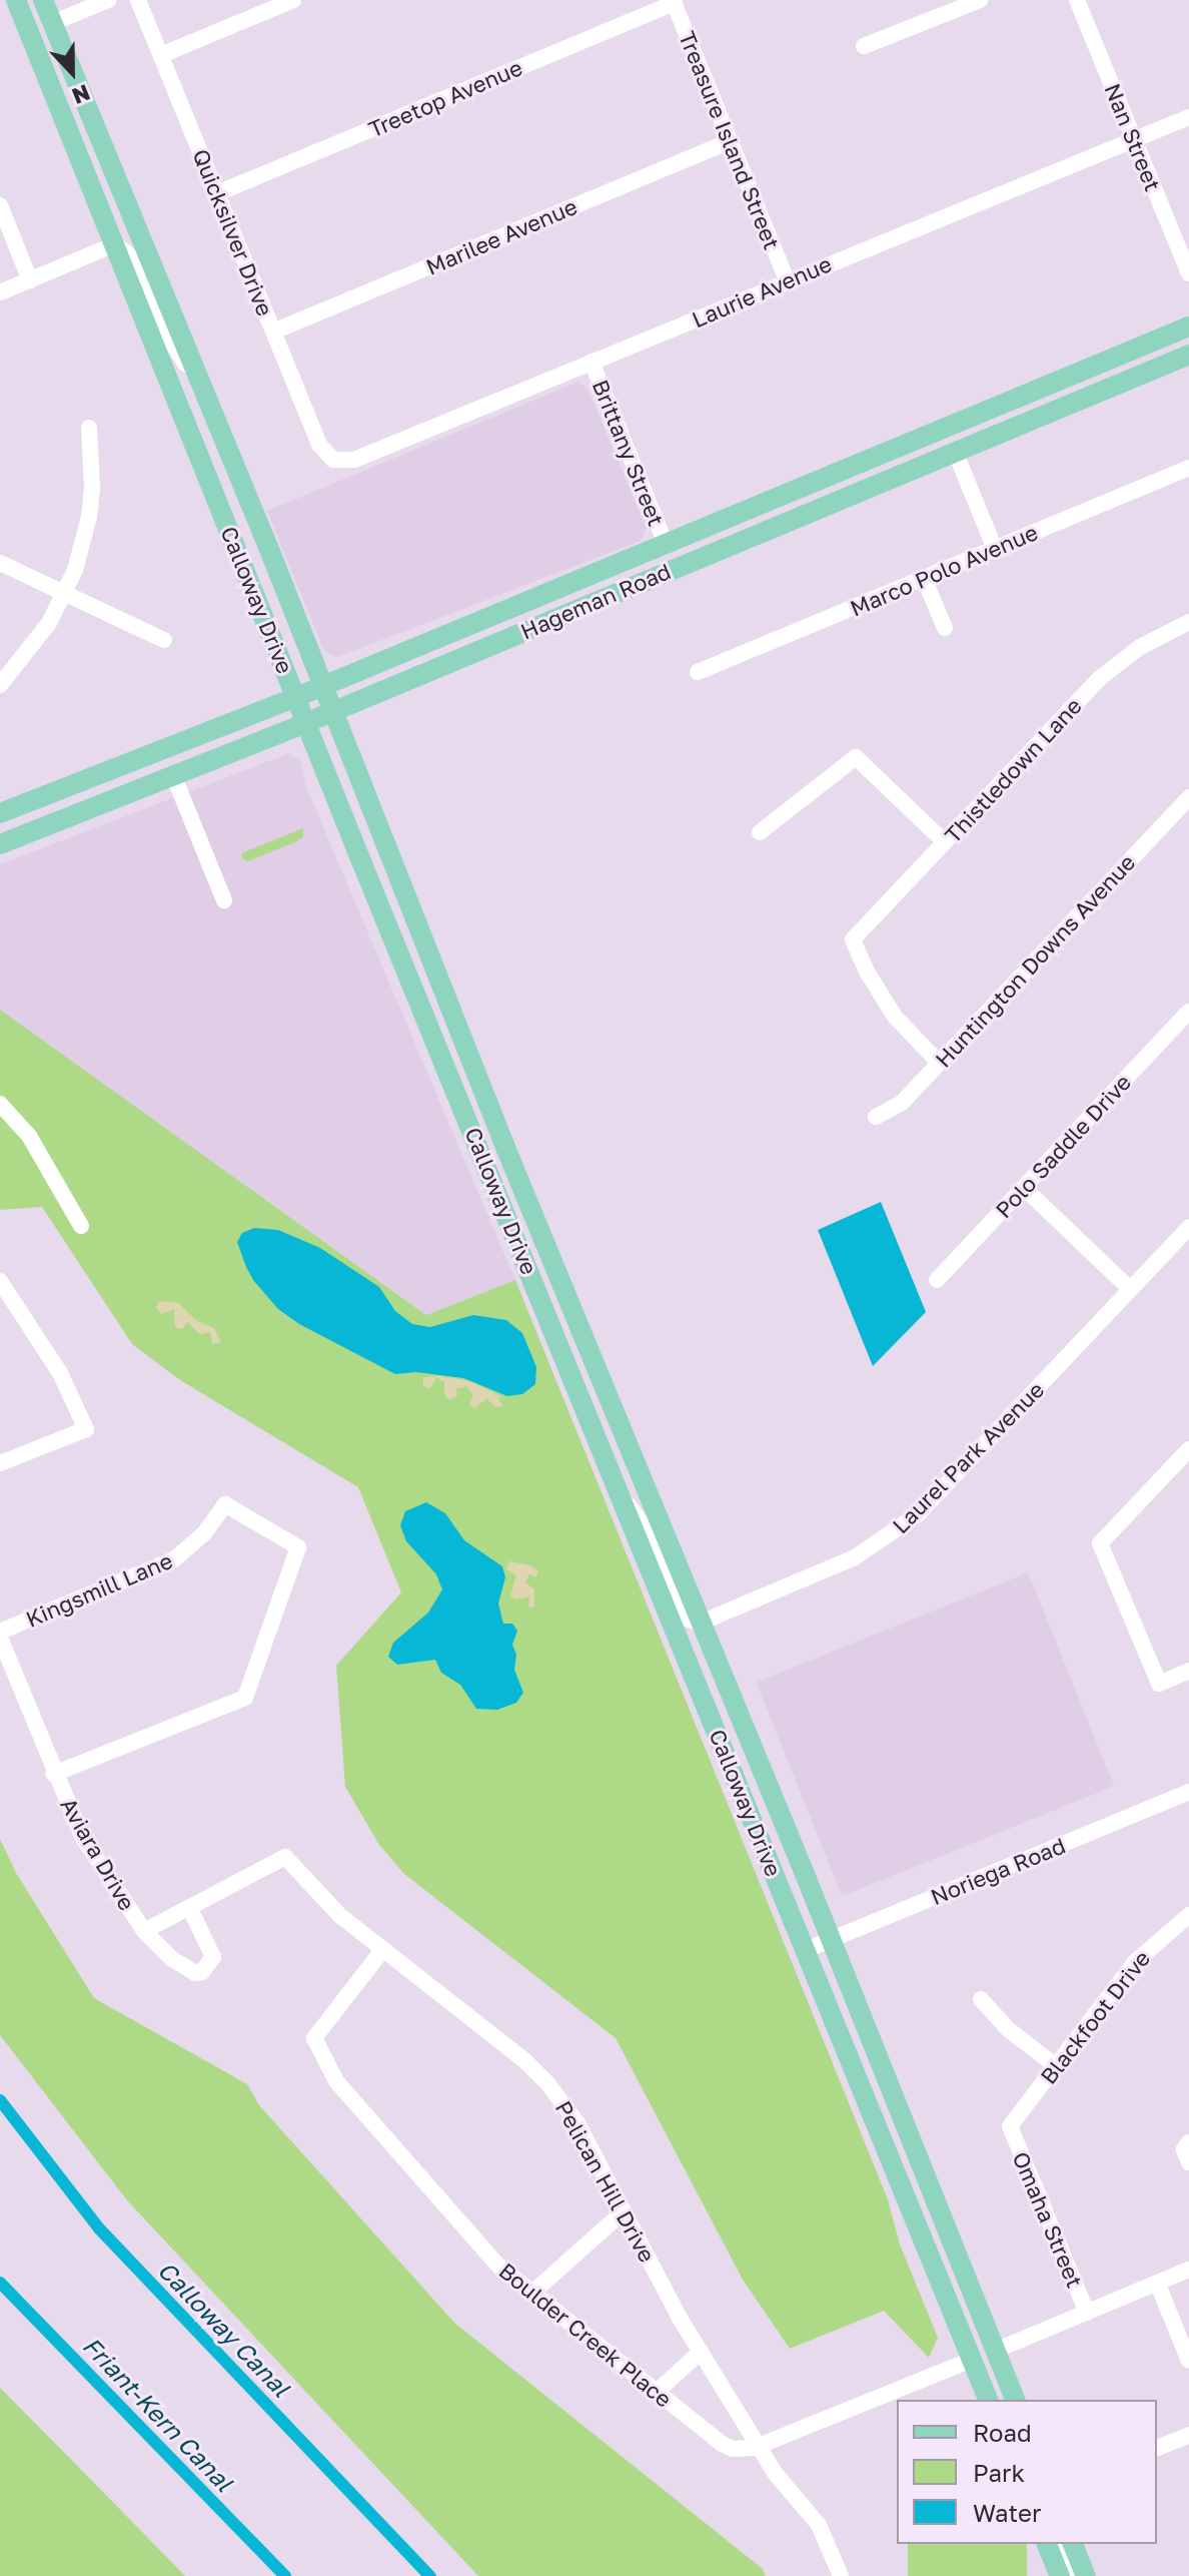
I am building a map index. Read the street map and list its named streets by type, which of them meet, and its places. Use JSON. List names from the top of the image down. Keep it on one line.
{"streets":{"main road":["Calloway Drive","Hageman Road"],"street":["Treetop Avenue","Nan Street","Treasure Island Street","Quicksilver Drive","Marilee Avenue","Laurie Avenue","Brittany Street","Marco Polo Avenue","Thistledown Lane","Huntington Downs Avenue","Polo Saddle Drive","Laurel Park Avenue","Kingsmill Lane","Aviara Drive","Noriega Road","Blackfoot Drive","Pelican Hill Drive","Omaha Street","Boulder Creek Place"]},"crossings":[["Treetop Avenue","Treasure Island Street"],["Treetop Avenue","Quicksilver Drive"],["Nan Street","Laurie Avenue"],["Treasure Island Street","Marilee Avenue"],["Treasure Island Street","Laurie Avenue"],["Quicksilver Drive","Marilee Avenue"],["Quicksilver Drive","Laurie Avenue"],["Laurie Avenue","Brittany Street"],["Brittany Street","Hageman Road"],["Calloway Drive","Hageman Road"],["Calloway Drive","Laurel Park Avenue"],["Calloway Drive","Noriega Road"],["Thistledown Lane","Huntington Downs Avenue"],["Kingsmill Lane","Aviara Drive"],["Aviara Drive","Pelican Hill Drive"],["Blackfoot Drive","Omaha Street"],["Pelican Hill Drive","Boulder Creek Place"]],"water":["Calloway Canal","Friant-Kern Canal"],"legend":["Road","Park","Water"],"north":"bottom"}
